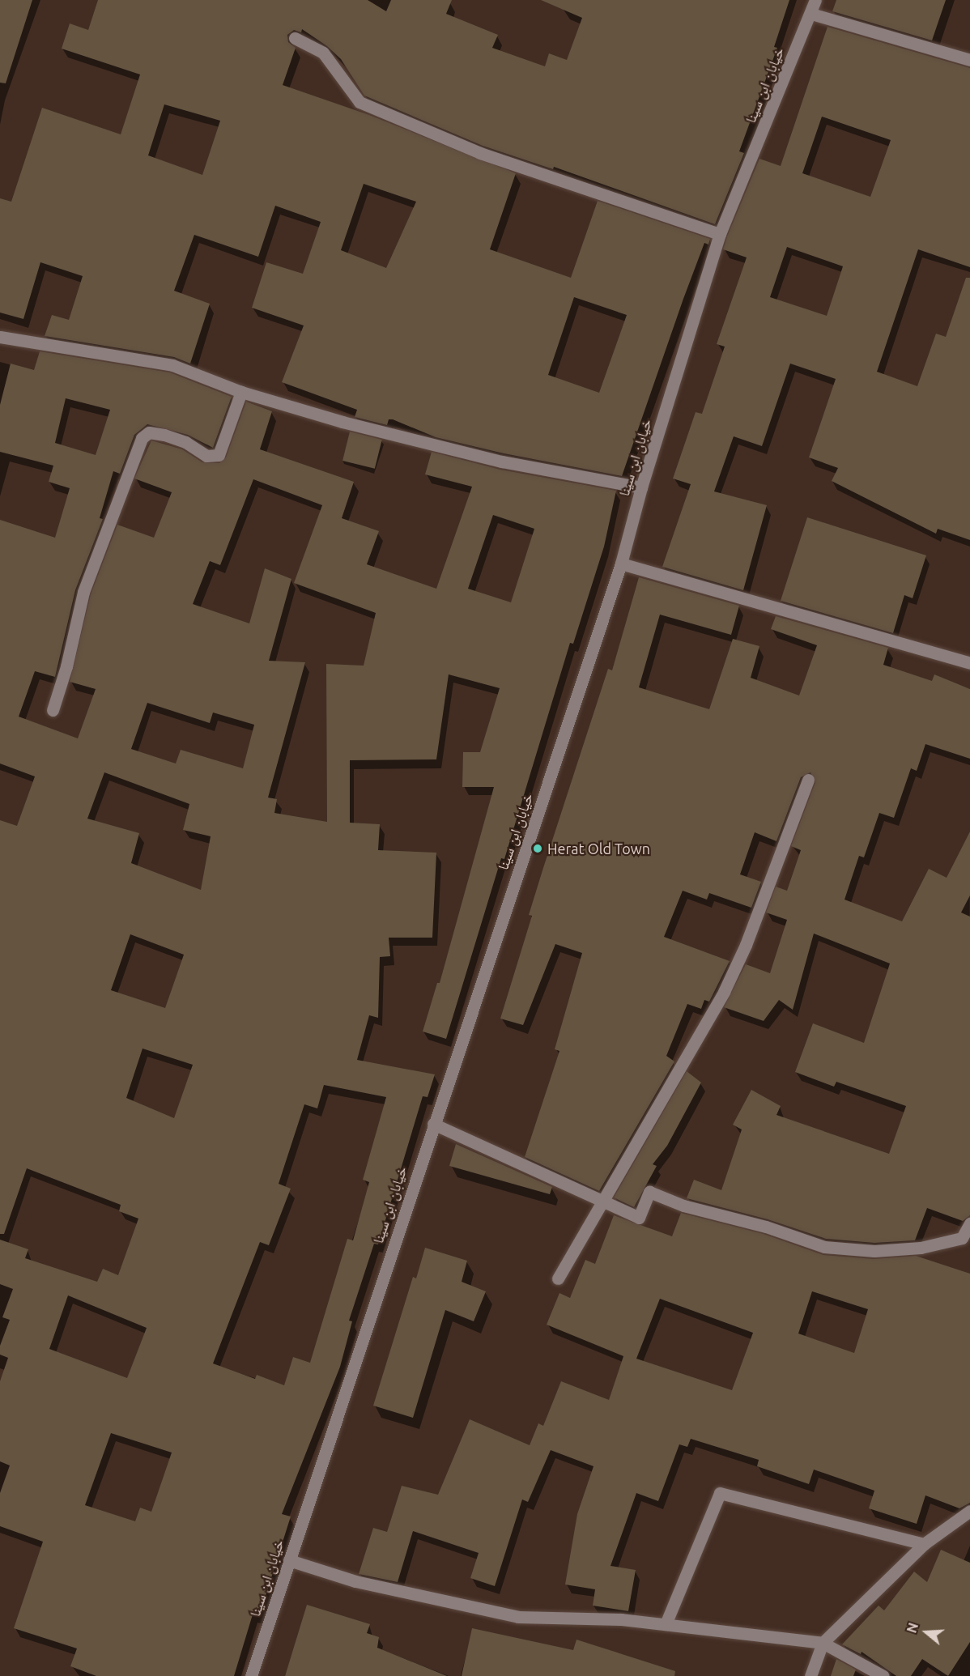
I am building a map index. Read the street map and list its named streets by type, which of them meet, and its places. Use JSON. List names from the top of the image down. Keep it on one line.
{"streets":{"street":["خیابان ابن سینا"]},"places":["Herat Old Town"],"north":"left"}
